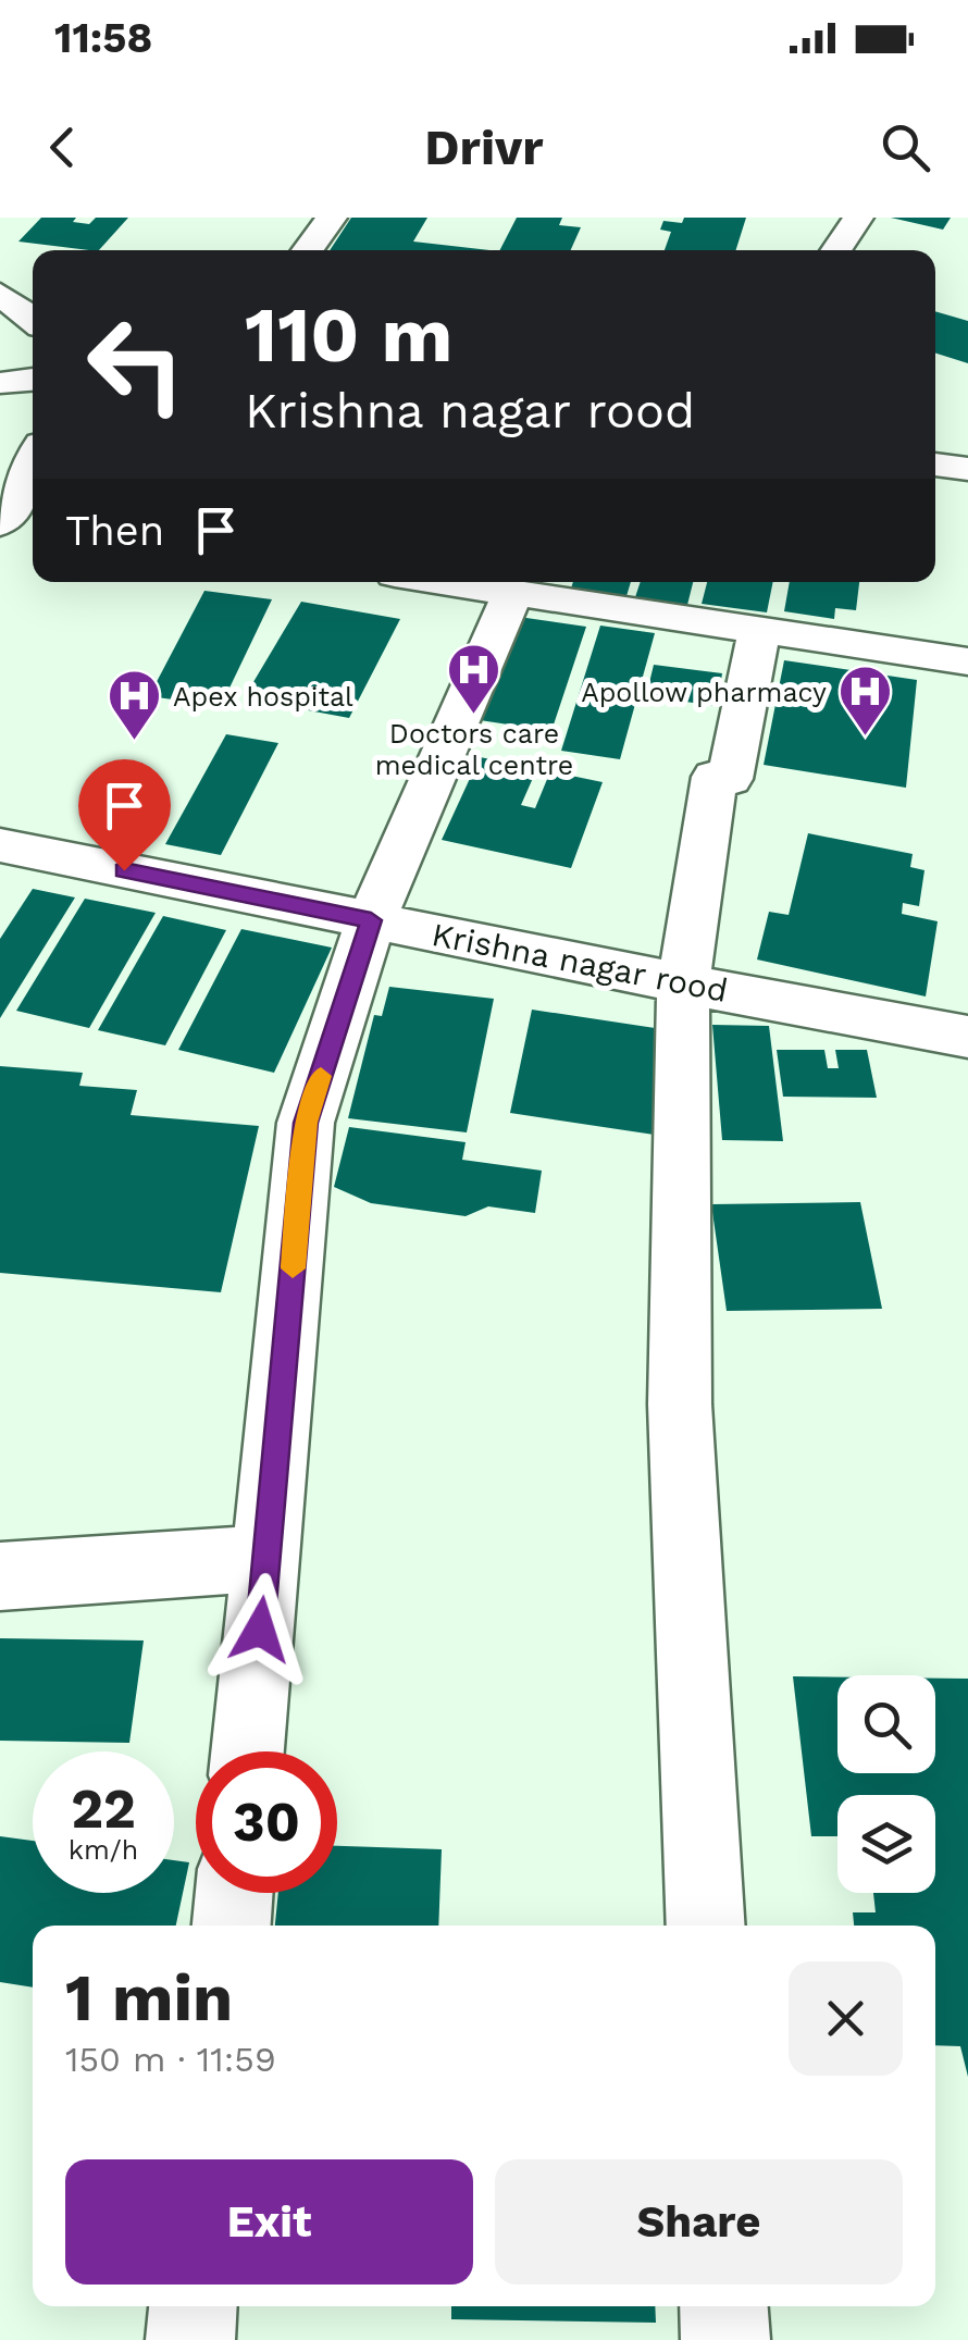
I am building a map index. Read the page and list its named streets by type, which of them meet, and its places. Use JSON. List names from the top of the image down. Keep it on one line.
{"streets":{"street":["Krishna nagar rood"]},"places":{"hospital":["Doctors care medical centre","Apollow pharmacy","Apex hospital"]},"page":{"status":"11:58","header":"Drivr","turn":["110 m","Krishna nagar rood"],"then":"Then","speed":"22 km/h","limit":"30","heading":["1 min","150 m · 11:59"],"buttons":["Exit","Share"]}}
